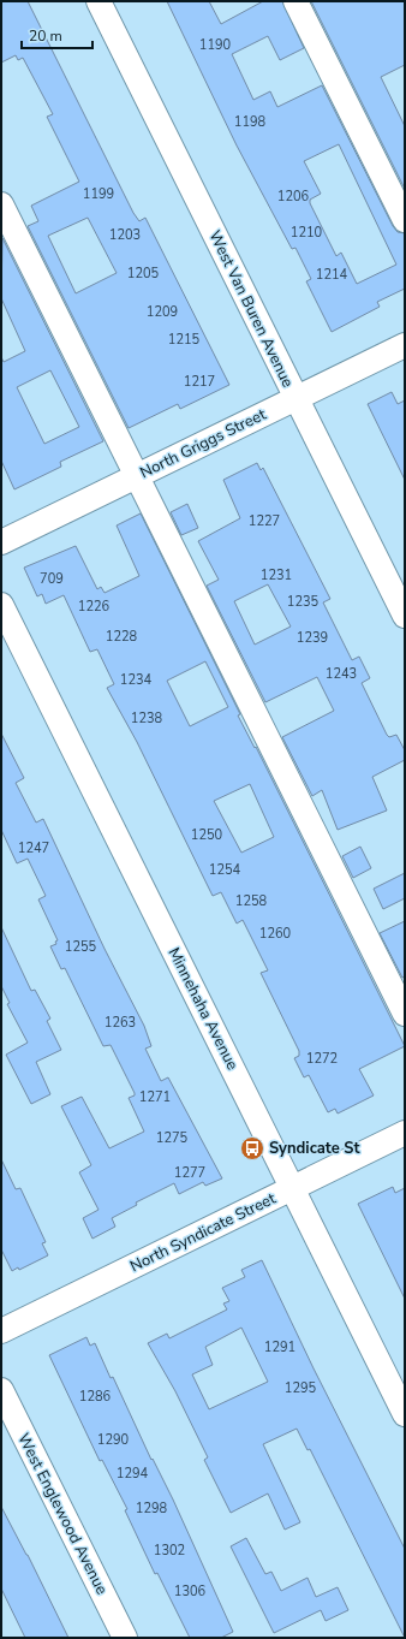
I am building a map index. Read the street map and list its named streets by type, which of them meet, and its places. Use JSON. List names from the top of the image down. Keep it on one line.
{"streets":{"street":["West Van Buren Avenue","North Griggs Street","Minnehaha Avenue","North Syndicate Street","West Englewood Avenue"]},"crossings":[["West Van Buren Avenue","North Griggs Street"],["Minnehaha Avenue","North Syndicate Street"]],"places":{"bus stop":["Syndicate St"]},"house_numbers":["1190","1198","1199","1206","1210","1203","1205","1214","1209","1215","1217","1227","1231","709","1235","1226","1228","1239","1243","1234","1238","1250","1247","1254","1258","1260","1255","1263","1272","1271","1275","1277","1291","1295","1286","1290","1294","1298","1302","1306"],"scale_bar":"20 m"}
